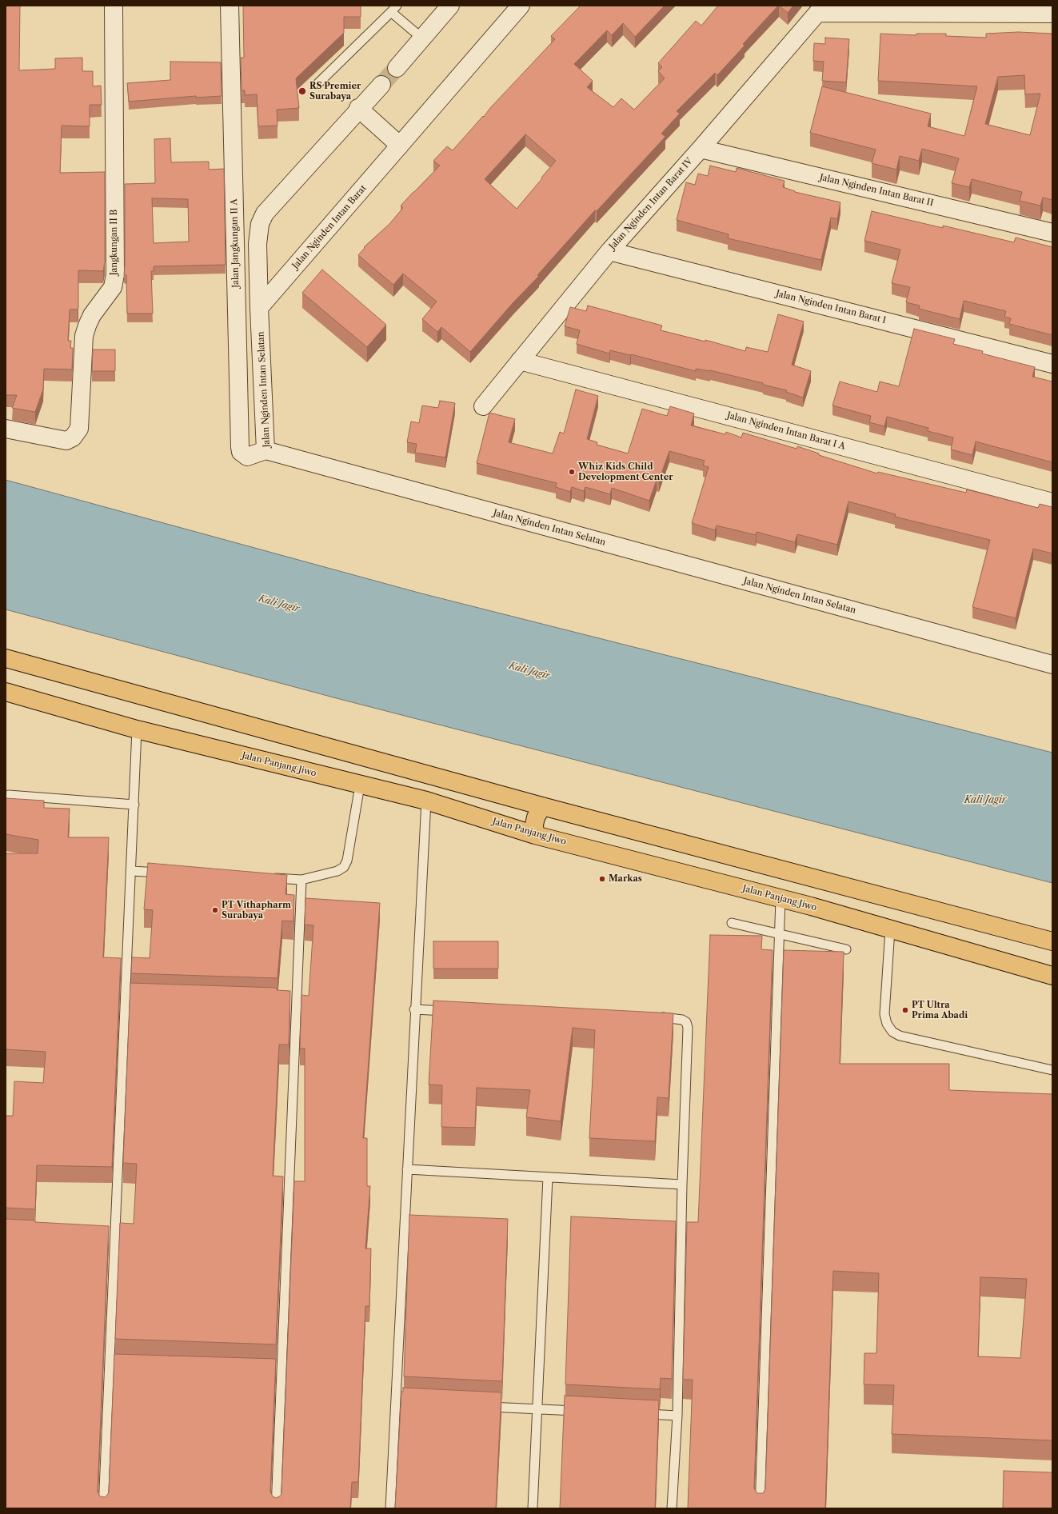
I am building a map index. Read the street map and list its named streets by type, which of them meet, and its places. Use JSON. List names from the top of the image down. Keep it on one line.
{"streets":{"main road":["Jalan Panjang Jiwo"],"street":["Jalan Nginden Intan Barat II","Jalan Nginden Intan Barat IV","Jalan Nginden Intan Barat","Jangkungan II B","Jalan Jangkungan II A","Jalan Nginden Intan Barat I","Jalan Nginden Intan Selatan","Jalan Nginden Intan Barat I A"]},"crossings":[["Jalan Nginden Intan Barat II","Jalan Nginden Intan Barat IV"],["Jalan Nginden Intan Barat IV","Jalan Nginden Intan Barat I"],["Jalan Nginden Intan Barat IV","Jalan Nginden Intan Barat I A"],["Jalan Nginden Intan Barat","Jalan Nginden Intan Selatan"],["Jalan Jangkungan II A","Jalan Nginden Intan Selatan"]],"water":["Kali Jagir"],"places":["RS Premier Surabaya","Whiz Kids Child Development Center","Markas","PT Vithapharm Surabaya","PT Ultra Prima Abadi"]}
